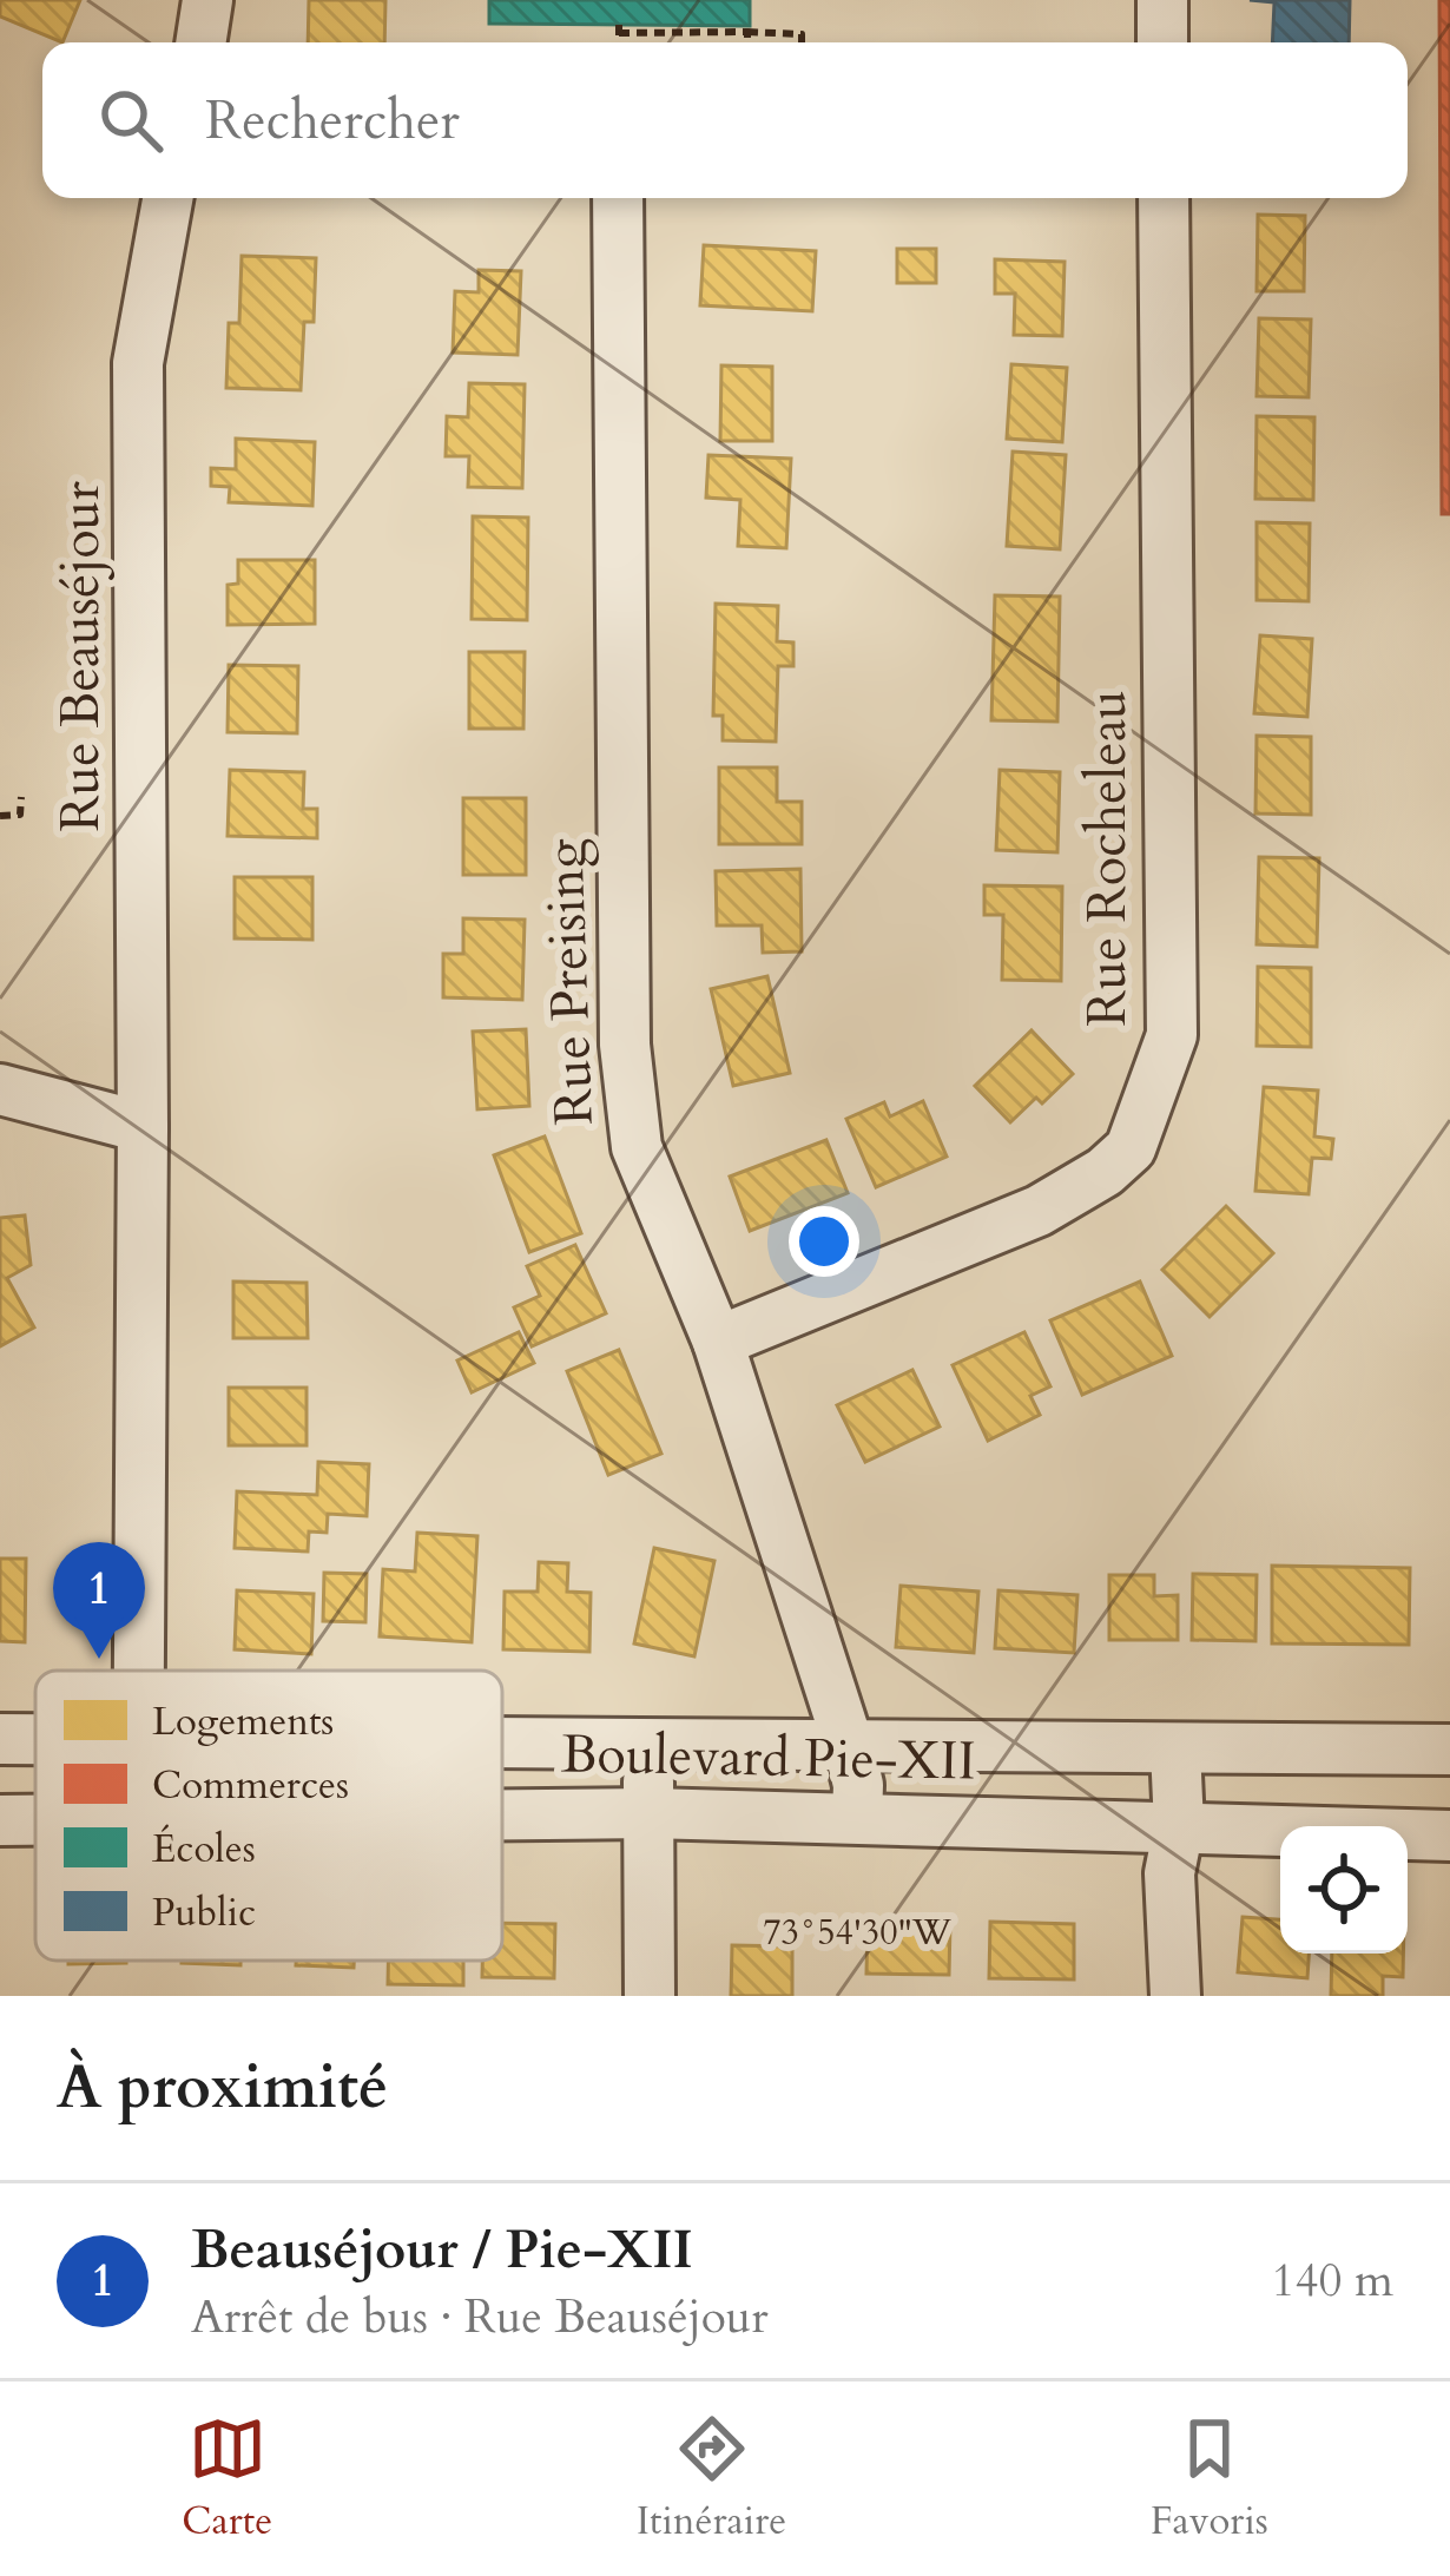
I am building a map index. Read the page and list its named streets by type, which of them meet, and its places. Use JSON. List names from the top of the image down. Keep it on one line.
{"streets":{"street":["Rue Beauséjour","Rue Rocheleau","Rue Preising","Boulevard Pie-XII"]},"crossings":[["Rue Rocheleau","Rue Preising"],["Rue Preising","Boulevard Pie-XII"]],"legend":["Logements","Commerces","Écoles","Public"],"page":{"search":"Rechercher","pins":"1","heading":"À proximité","list":[{"mark":"1","name":"Beauséjour / Pie-XII","note":"Arrêt de bus · Rue Beauséjour","value":"140 m"}],"nav":["Carte","Itinéraire","Favoris"]},"coordinates":["73°54'30\"W"]}
